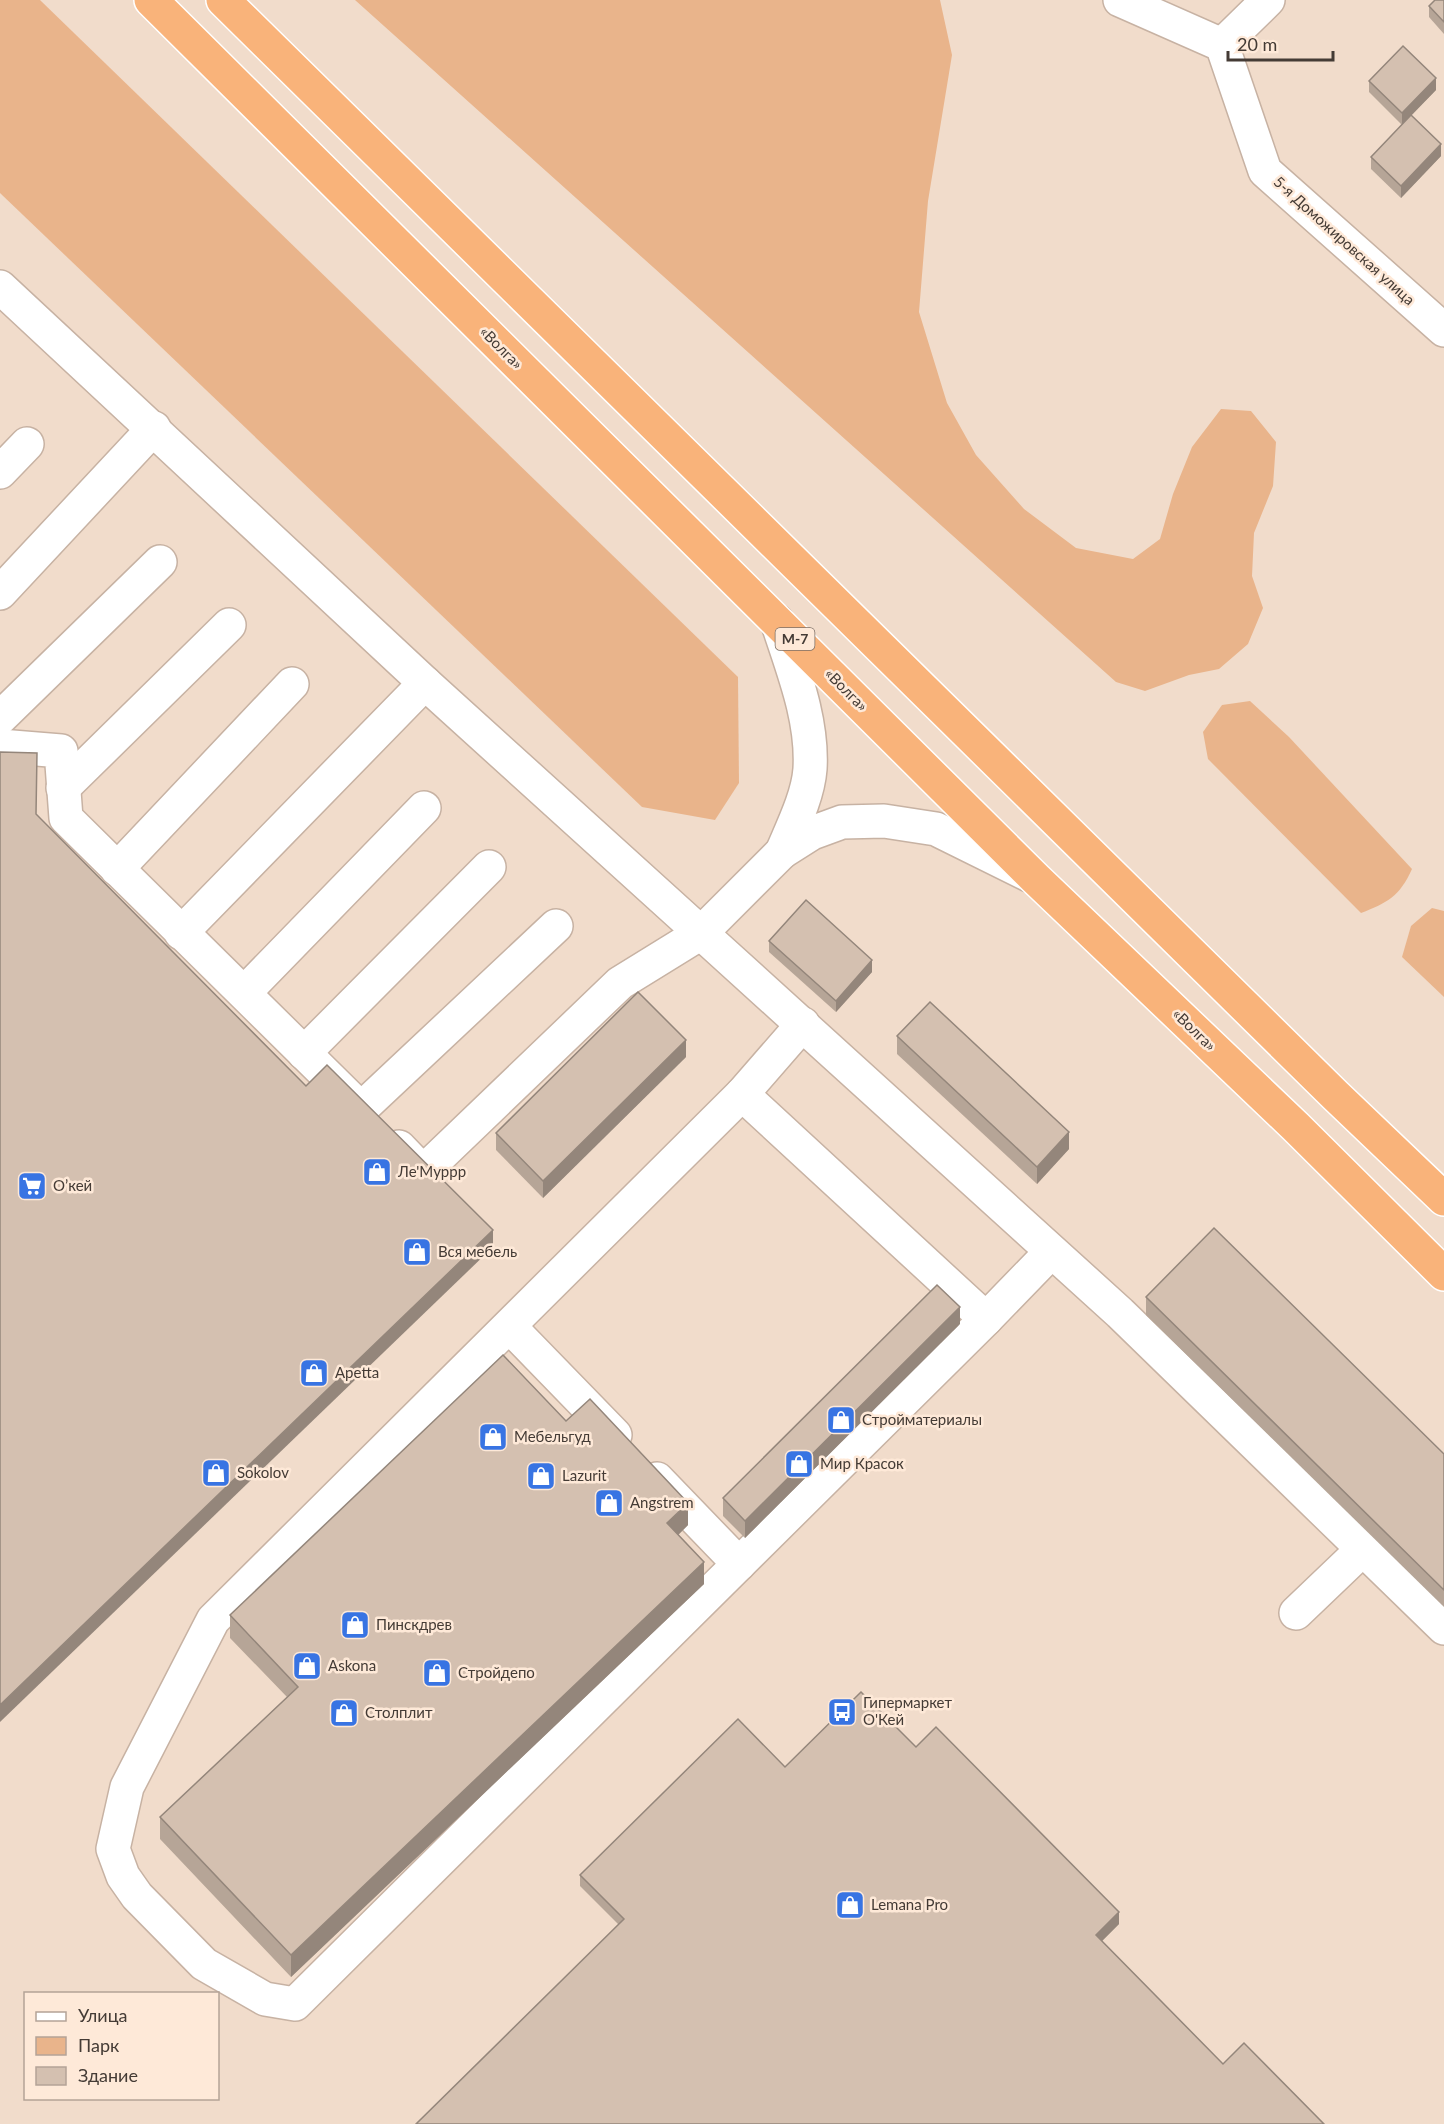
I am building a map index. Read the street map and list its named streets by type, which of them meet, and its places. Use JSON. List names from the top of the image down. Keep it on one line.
{"streets":{"highway":["«Волга»","М-7"],"street":["5-я Доможировская улица"]},"places":{"shop":["Ле'Муррр","Вся мебель","Apetta","Стройматериалы","Мебельгуд","Мир Красок","Sokolov","Lazurit","Angstrem","Пинскдрев","Askona","Стройдепо","Столплит","Lemana Pro"],"supermarket":["О’кей"],"bus stop":["Гипермаркет О'Кей"]},"legend":["Улица","Парк","Здание"],"scale_bar":"20 m"}
